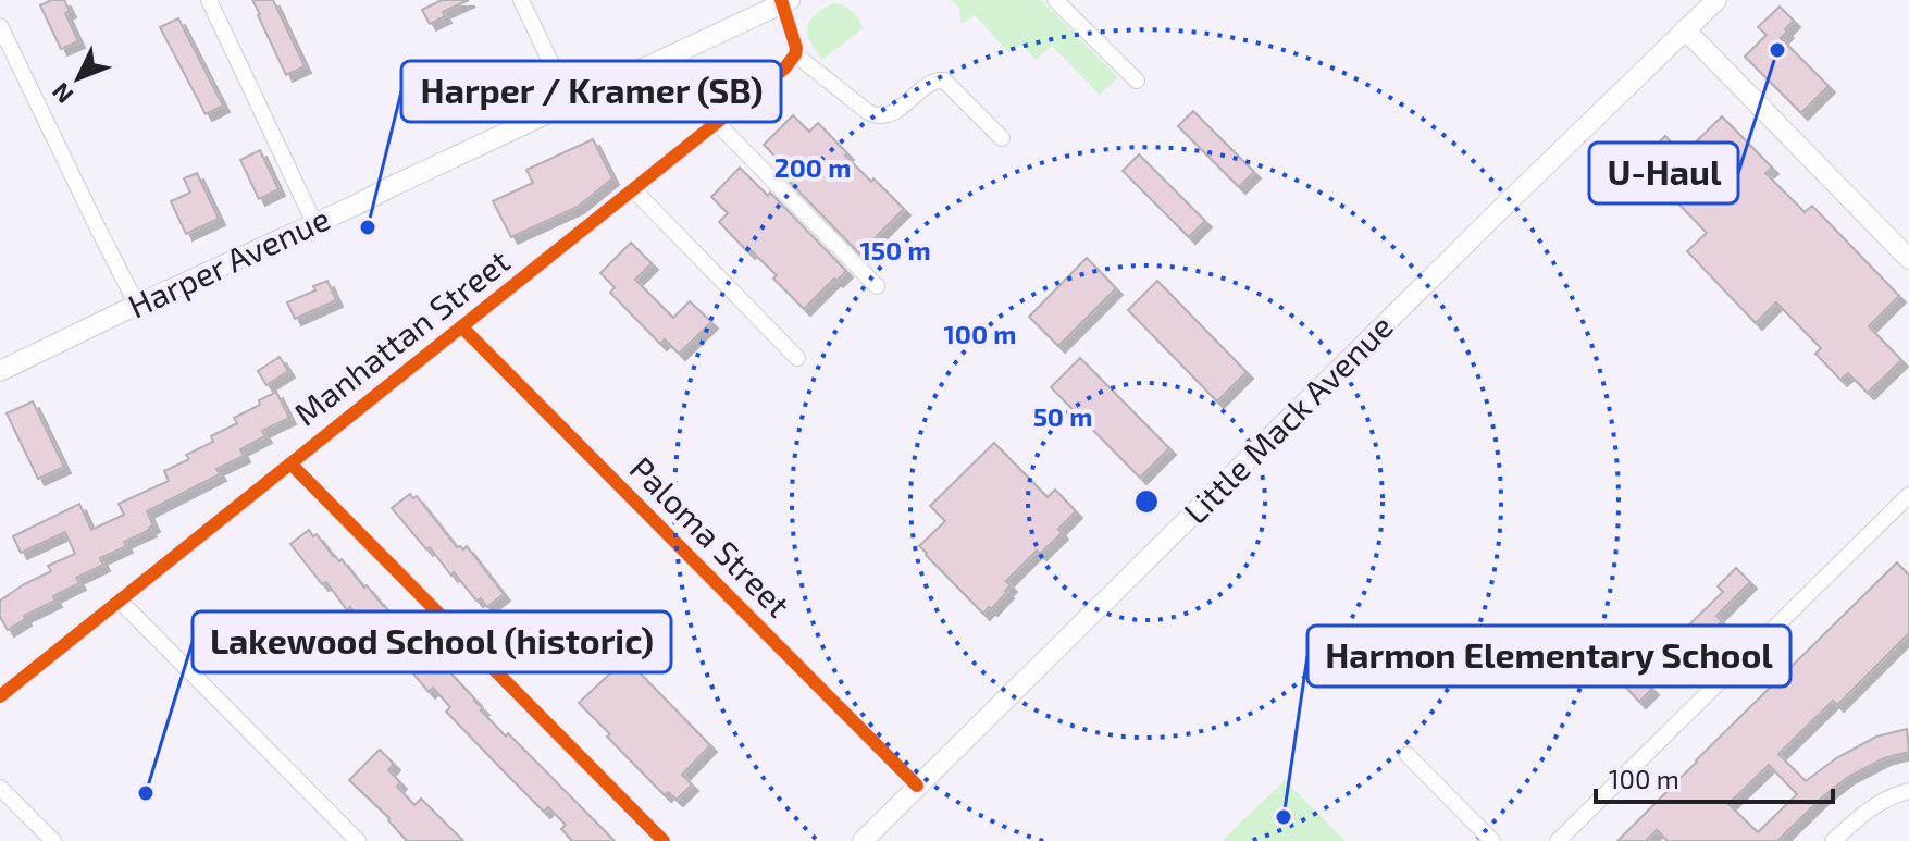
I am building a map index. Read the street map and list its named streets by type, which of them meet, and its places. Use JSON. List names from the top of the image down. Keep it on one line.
{"streets":{"main road":["Harper Avenue","Little Mack Avenue"],"street":["Manhattan Street","Paloma Street"]},"crossings":[["Manhattan Street","Paloma Street"],["Little Mack Avenue","Paloma Street"]],"places":["U-Haul","Harper / Kramer (SB)","Lakewood School (historic)","Harmon Elementary School"],"scale_bar":"100 m","north":"bottom left","rings":["200 m","150 m","100 m","50 m"]}
